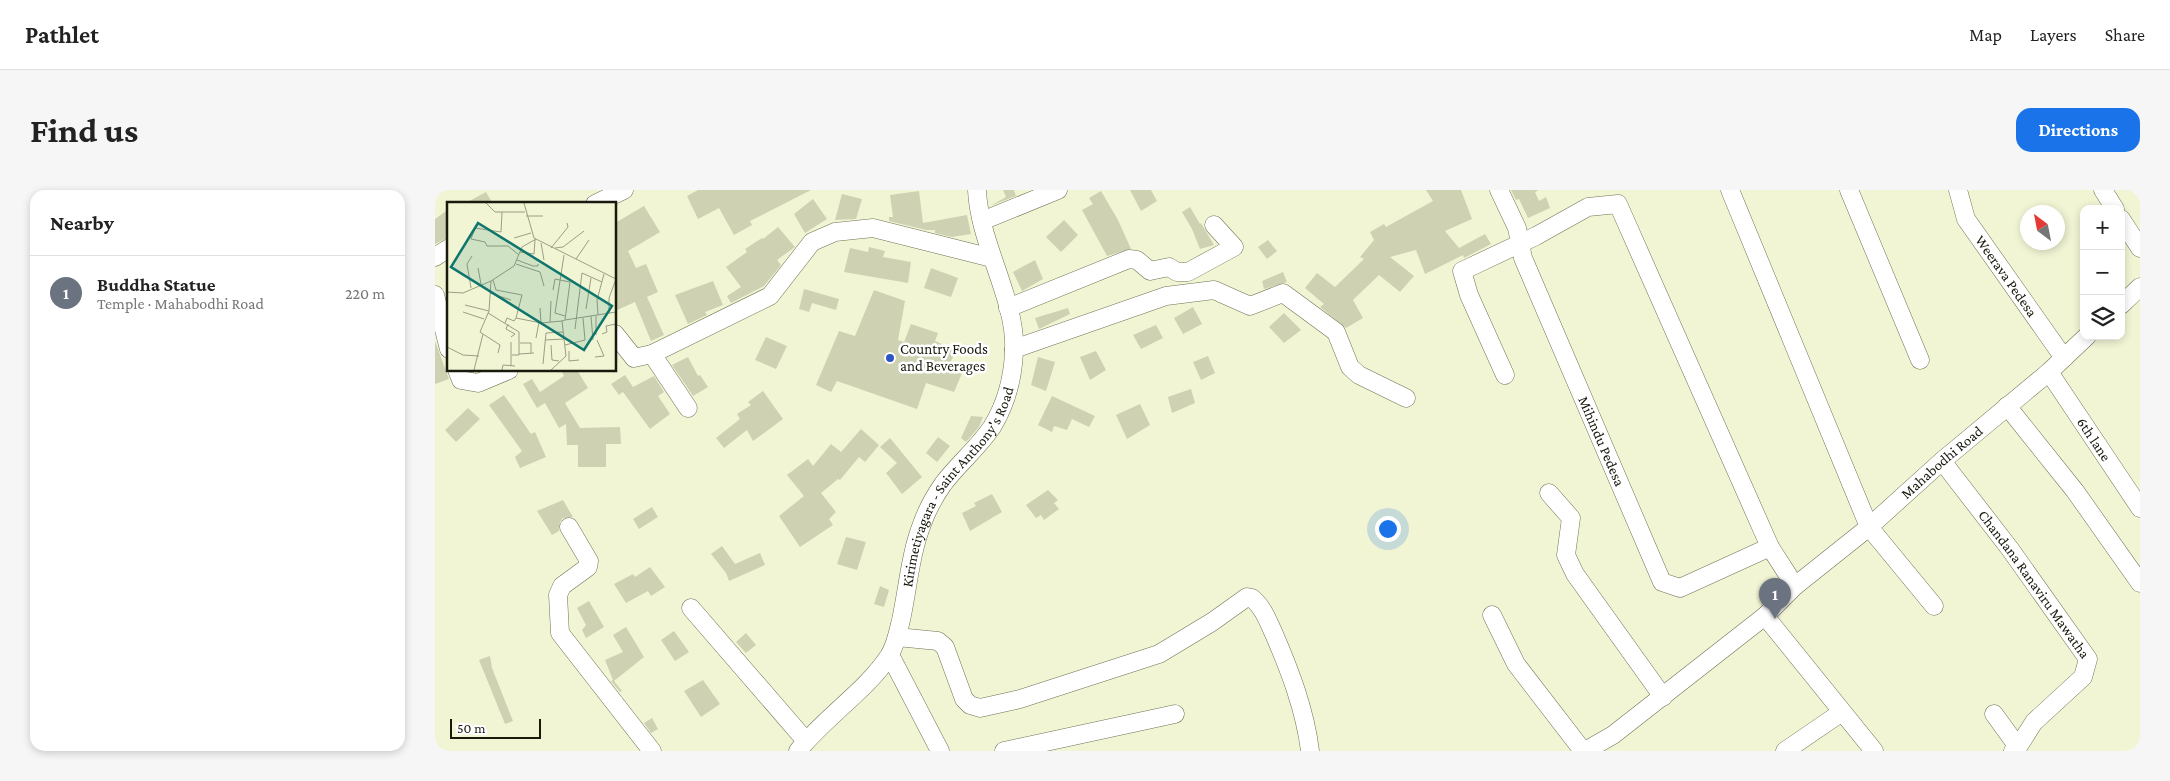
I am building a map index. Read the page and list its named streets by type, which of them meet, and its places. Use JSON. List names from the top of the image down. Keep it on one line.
{"streets":{"street":["Weerava Pedesa","6th lane","Mihindu Pedesa","Mahabodhi Road","Kirimetiyagara - Saint Anthony's Road","Chandana Ranaviru Mawatha"]},"crossings":[["Weerava Pedesa","Mahabodhi Road"],["6th lane","Mahabodhi Road"],["Mahabodhi Road","Chandana Ranaviru Mawatha"]],"places":["Country Foods and Beverages"],"scale_bar":"50 m","north":"top left","page":{"header":"Pathlet","nav":["Map","Layers","Share"],"buttons":"Directions","title":"Find us","heading":"Nearby","map_buttons":["+","−"],"list":[{"mark":"1","name":"Buddha Statue","note":"Temple · Mahabodhi Road","value":"220 m"}],"pins":"1","scale":"50 m"}}
